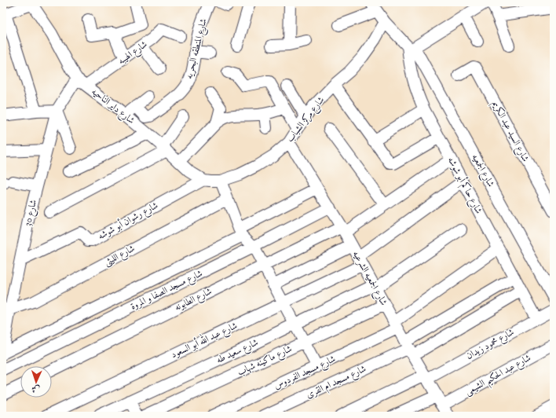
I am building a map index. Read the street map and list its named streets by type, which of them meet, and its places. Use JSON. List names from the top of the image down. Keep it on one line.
{"streets":{"street":["شارع المنطقه البحريه","شارع الهيبه","شارع داير الناحيه","شارع مركز الشباب","شارع السيد عبد الكريم","شارع الجمعيه","شارع حاكم أبو شوشه","شارع 30","شارع رشوان أبو شوشه","شارع الليثى","شارع الجمعيه الشرعيه","شارع مسجد الصفا و المروة","شارع الطابونه","شارع عبد الله أبو السعود","شارع محمود زيدان","شارع سعيد طه","شارع ماكينه شهاب","شارع مسجد الفردوس","شارع عبد الحكيم الشيمى","شارع مسجد ام القرى"]},"crossings":[["شارع الهيبه","شارع داير الناحيه"],["شارع داير الناحيه","شارع مركز الشباب"],["شارع داير الناحيه","شارع 30"],["شارع داير الناحيه","شارع رشوان أبو شوشه"],["شارع مركز الشباب","شارع الجمعيه"],["شارع مركز الشباب","شارع الجمعيه الشرعيه"],["شارع الجمعيه","شارع حاكم أبو شوشه"],["شارع حاكم أبو شوشه","شارع الطابونه"],["شارع حاكم أبو شوشه","شارع عبد الله أبو السعود"],["شارع حاكم أبو شوشه","شارع محمود زيدان"],["شارع حاكم أبو شوشه","شارع مسجد الفردوس"],["شارع 30","شارع رشوان أبو شوشه"],["شارع 30","شارع الليثى"],["شارع الجمعيه الشرعيه","شارع مسجد الصفا و المروة"],["شارع الجمعيه الشرعيه","شارع الطابونه"],["شارع الجمعيه الشرعيه","شارع عبد الله أبو السعود"],["شارع الجمعيه الشرعيه","شارع محمود زيدان"],["شارع الجمعيه الشرعيه","شارع سعيد طه"],["شارع الجمعيه الشرعيه","شارع ماكينه شهاب"],["شارع الجمعيه الشرعيه","شارع مسجد الفردوس"],["شارع الجمعيه الشرعيه","شارع عبد الحكيم الشيمى"],["شارع الجمعيه الشرعيه","شارع مسجد ام القرى"]],"north":"bottom"}
